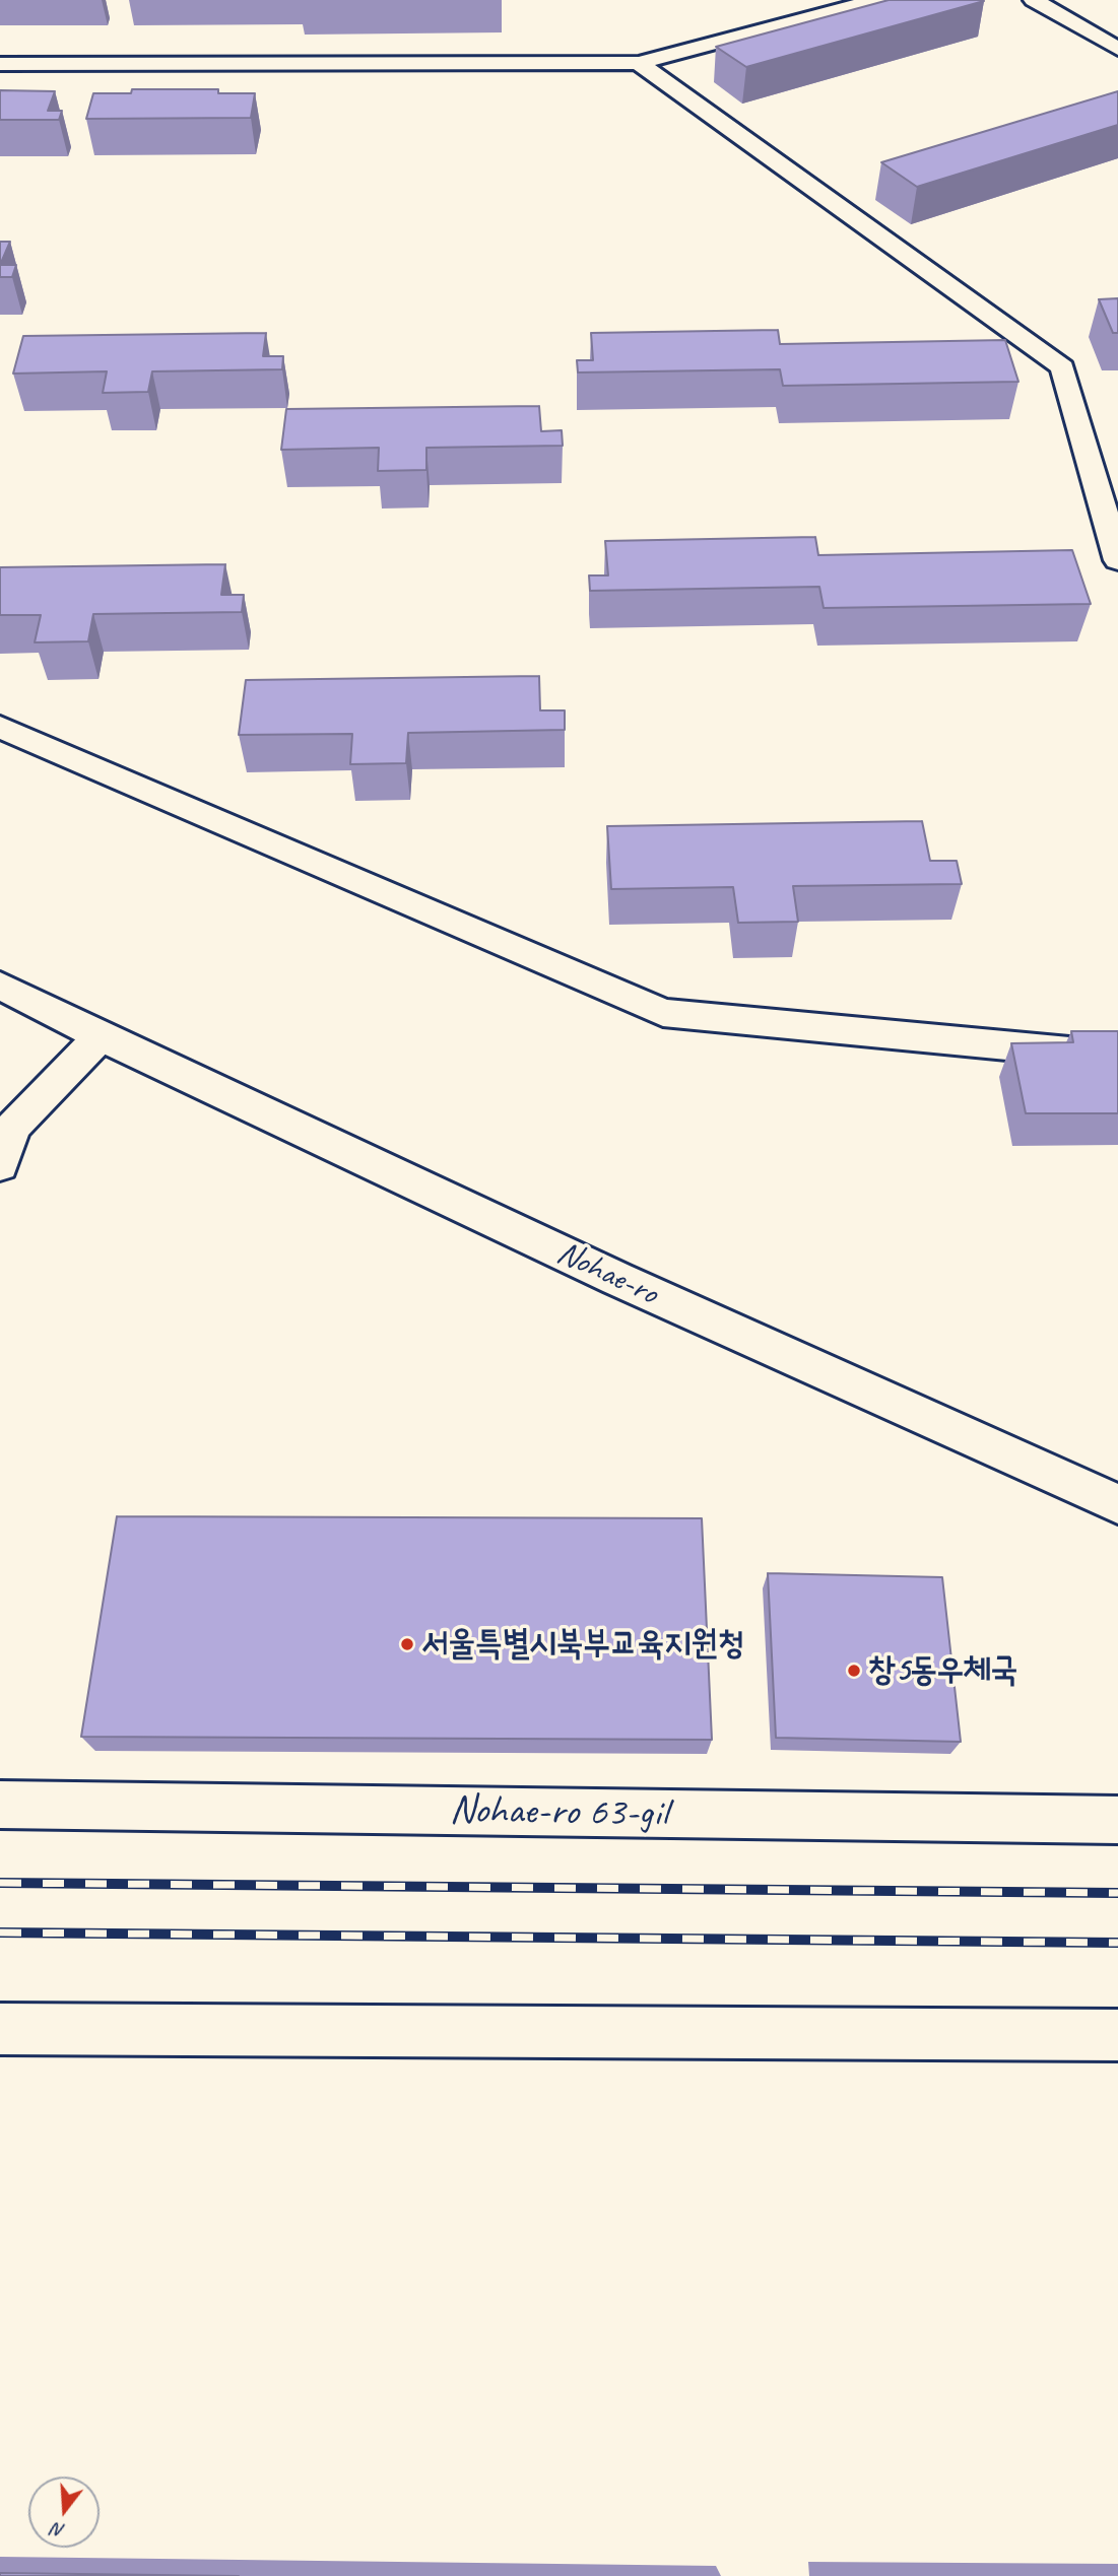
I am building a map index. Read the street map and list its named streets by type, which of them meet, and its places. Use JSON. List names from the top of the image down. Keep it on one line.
{"streets":{"street":["Nohae-ro","Nohae-ro 63-gil"]},"places":["서울특별시북부교육지원청","창5동우체국"],"north":"bottom"}
